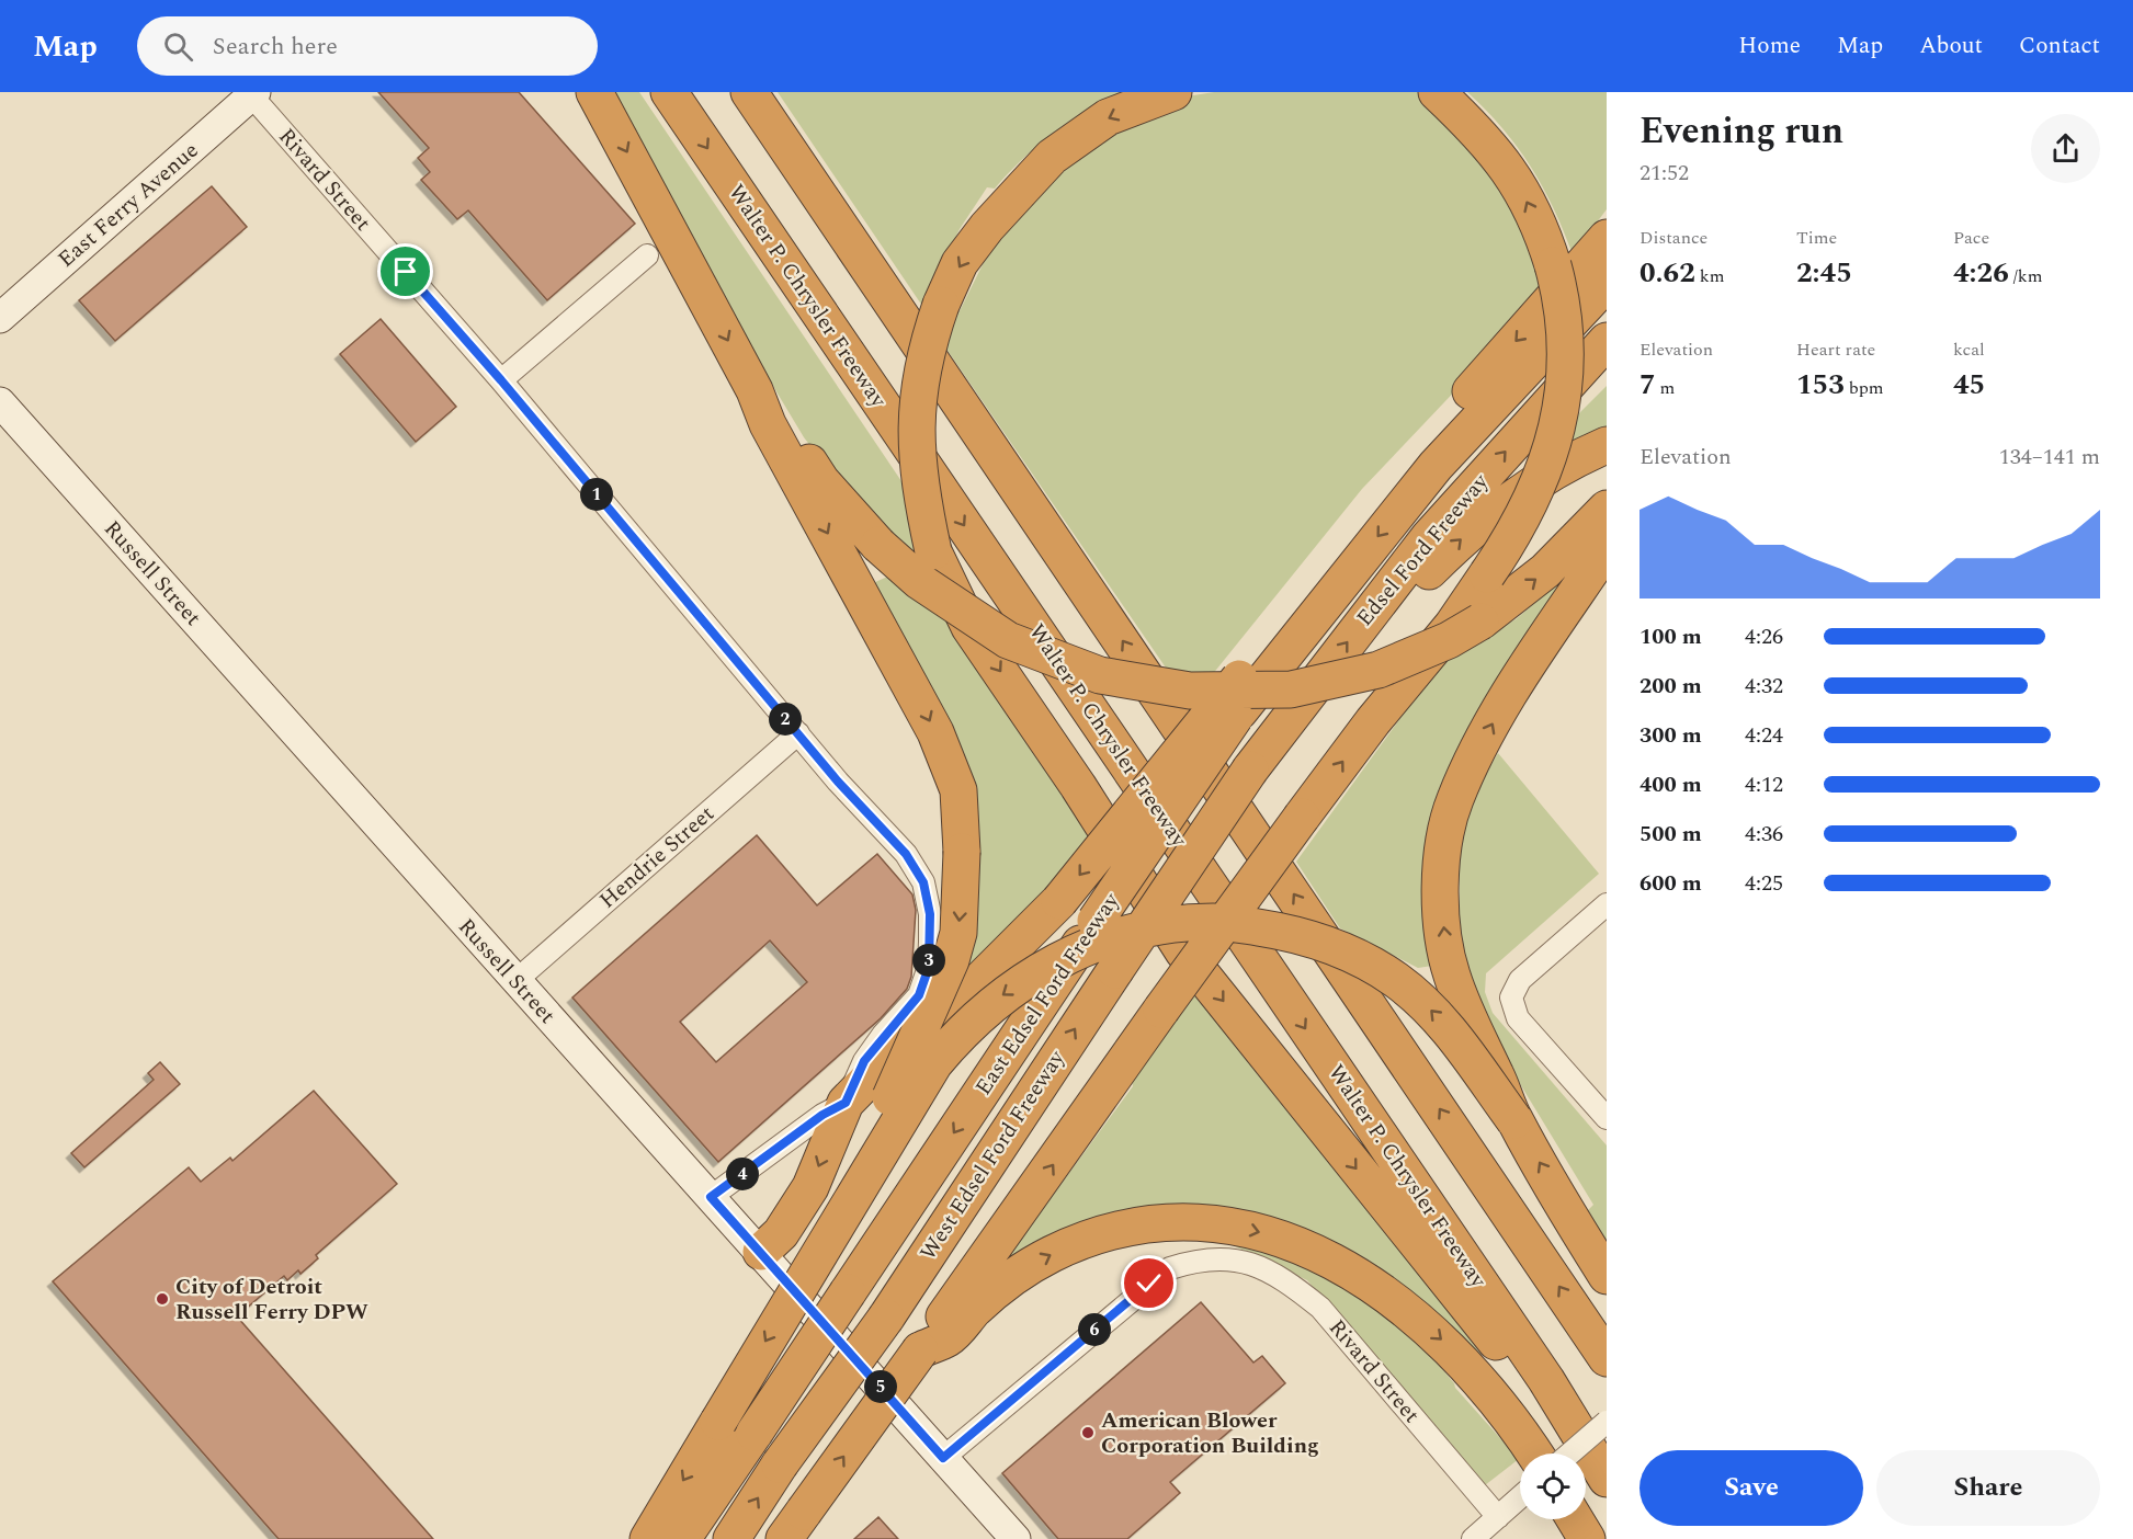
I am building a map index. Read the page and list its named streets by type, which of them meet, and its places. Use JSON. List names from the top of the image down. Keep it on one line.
{"streets":{"highway":["Walter P. Chrysler Freeway","Edsel Ford Freeway","East Edsel Ford Freeway","West Edsel Ford Freeway"],"street":["Rivard Street","East Ferry Avenue","Russell Street","Hendrie Street"]},"crossings":[["Rivard Street","East Ferry Avenue"],["Rivard Street","Russell Street"],["Rivard Street","Hendrie Street"],["Edsel Ford Freeway","East Edsel Ford Freeway"],["Edsel Ford Freeway","West Edsel Ford Freeway"],["Russell Street","Hendrie Street"]],"places":["City of Detroit Russell Ferry DPW","American Blower Corporation Building"],"page":{"header":"Map","search":"Search here","nav":["Home","Map","About","Contact"],"heading":["Evening run","21:52"],"stats":[["Distance","0.62 km"],["Time","2:45"],["Pace","4:26 /km"],["Elevation","7 m"],["Heart rate","153 bpm"],["kcal","45"]],"chart":["Elevation","134–141 m"],"pins":["1","2","3","4","6","5"],"list":[{"name":"100 m","note":"4:26"},{"name":"200 m","note":"4:32"},{"name":"300 m","note":"4:24"},{"name":"400 m","note":"4:12"},{"name":"500 m","note":"4:36"},{"name":"600 m","note":"4:25"}],"buttons":["Save","Share"]}}
